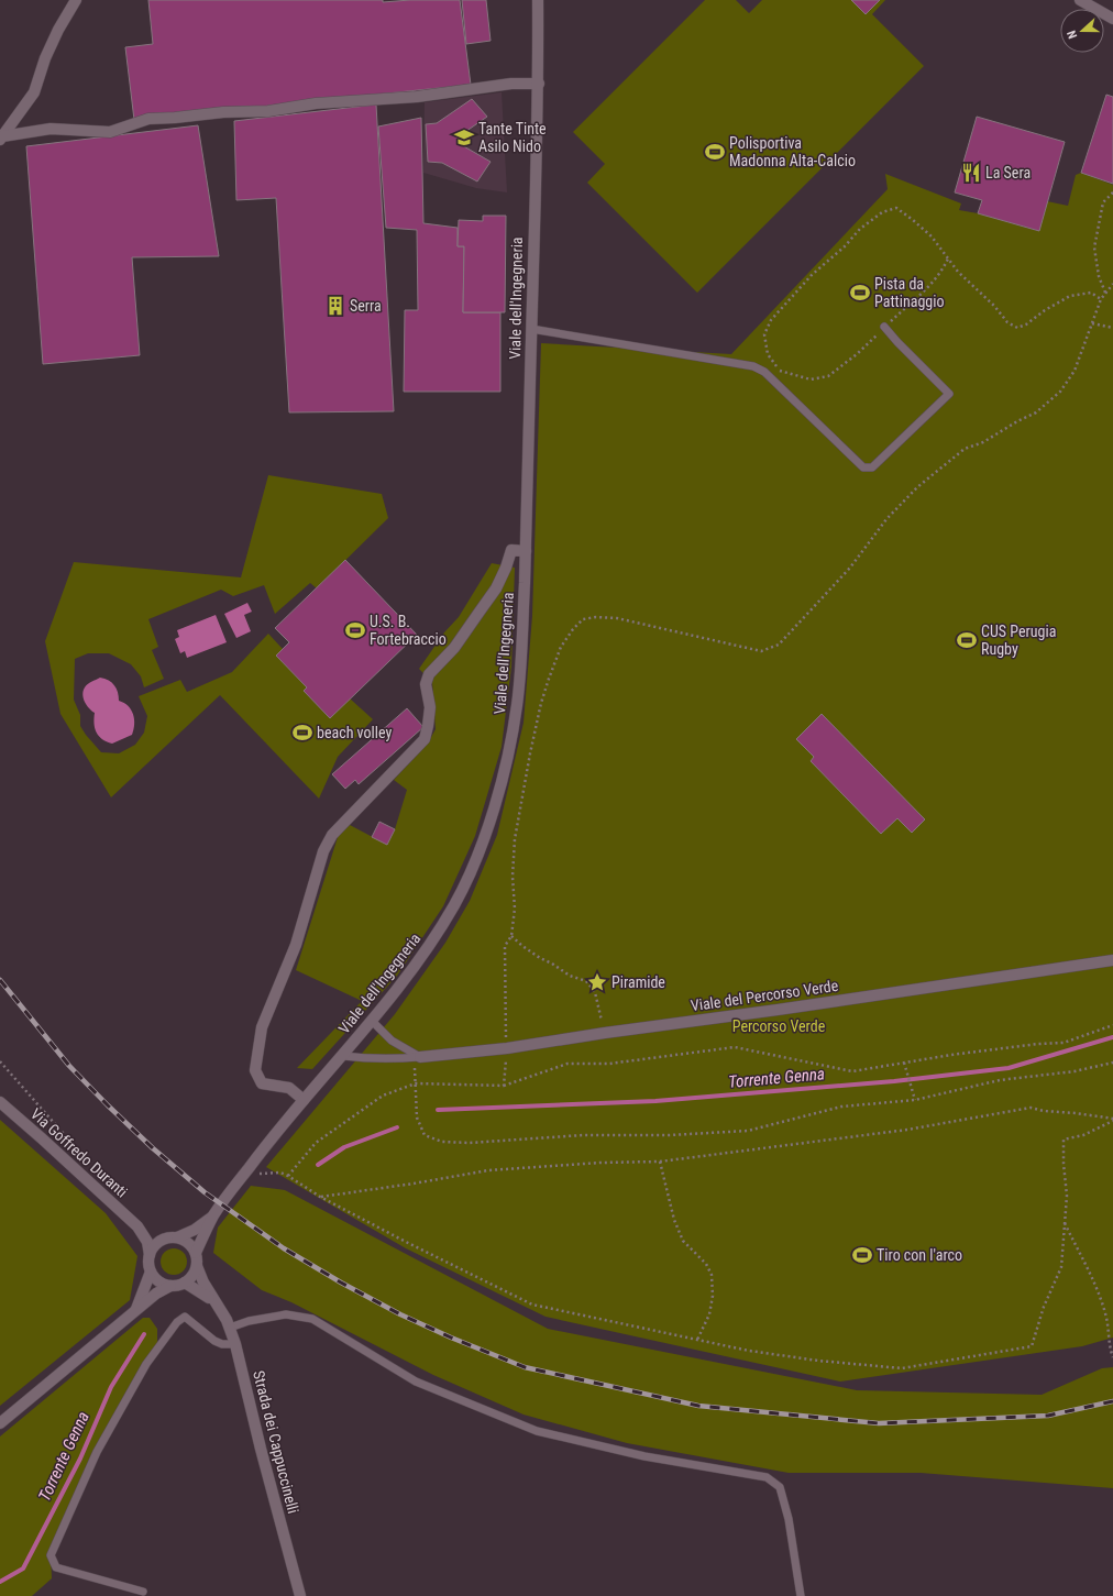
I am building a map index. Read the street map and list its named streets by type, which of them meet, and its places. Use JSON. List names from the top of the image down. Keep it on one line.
{"streets":{"street":["Viale dell'Ingegneria","Viale del Percorso Verde","Via Goffredo Duranti","Strada dei Cappuccinelli"]},"crossings":[["Viale dell'Ingegneria","Viale del Percorso Verde"],["Viale dell'Ingegneria","Via Goffredo Duranti"],["Viale dell'Ingegneria","Strada dei Cappuccinelli"],["Via Goffredo Duranti","Strada dei Cappuccinelli"]],"water":["Torrente Genna"],"parks":["Percorso Verde"],"places":{"school or university":["Tante Tinte Asilo Nido"],"sports":["Polisportiva Madonna Alta-Calcio","Pista da Pattinaggio","U.S. B. Fortebraccio","CUS Perugia Rugby","beach volley","Tiro con l'arco"],"restaurant":["La Sera"],"building":["Serra"],"place":["Piramide"]},"north":"left"}
